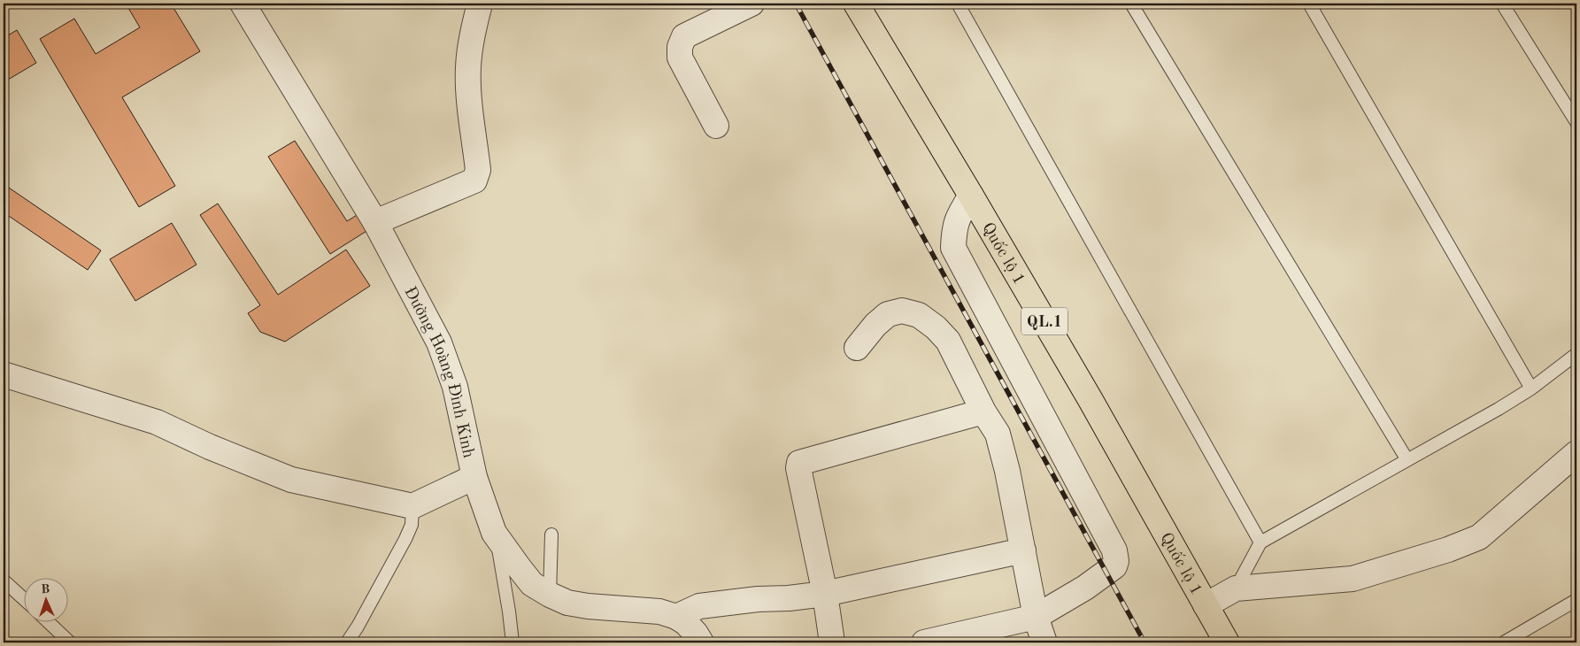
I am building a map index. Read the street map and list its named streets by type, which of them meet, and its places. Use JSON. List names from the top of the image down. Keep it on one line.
{"streets":{"highway":["Quốc lộ 1","QL.1"],"street":["Đường Hoàng Đình Kinh"]},"north":"top"}
